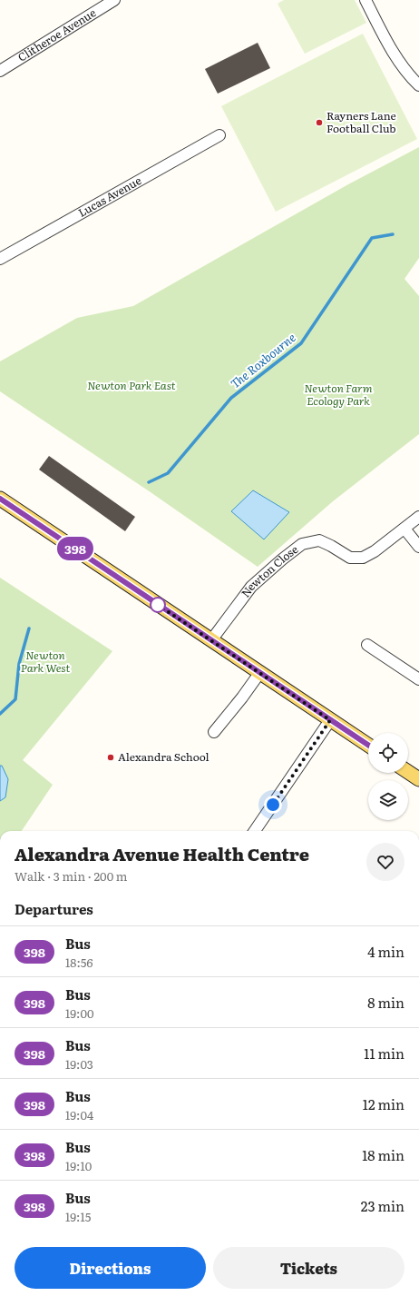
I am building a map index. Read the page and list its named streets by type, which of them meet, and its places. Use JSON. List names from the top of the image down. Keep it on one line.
{"streets":{"street":["Clitheroe Avenue","Lucas Avenue","Newton Close"]},"water":["The Roxbourne"],"parks":["Newton Park East","Newton Farm Ecology Park","Newton Park West"],"places":["Rayners Lane Football Club","Alexandra School"],"lines":["bus line 398"],"page":{"on_map":"398","heading":[["Alexandra Avenue Health Centre","Walk · 3 min · 200 m"],"Departures"],"list":[{"mark":"398","name":"Bus","note":"18:56","value":"4 min"},{"mark":"398","name":"Bus","note":"19:00","value":"8 min"},{"mark":"398","name":"Bus","note":"19:03","value":"11 min"},{"mark":"398","name":"Bus","note":"19:04","value":"12 min"},{"mark":"398","name":"Bus","note":"19:10","value":"18 min"},{"mark":"398","name":"Bus","note":"19:15","value":"23 min"}],"buttons":["Directions","Tickets"]}}
